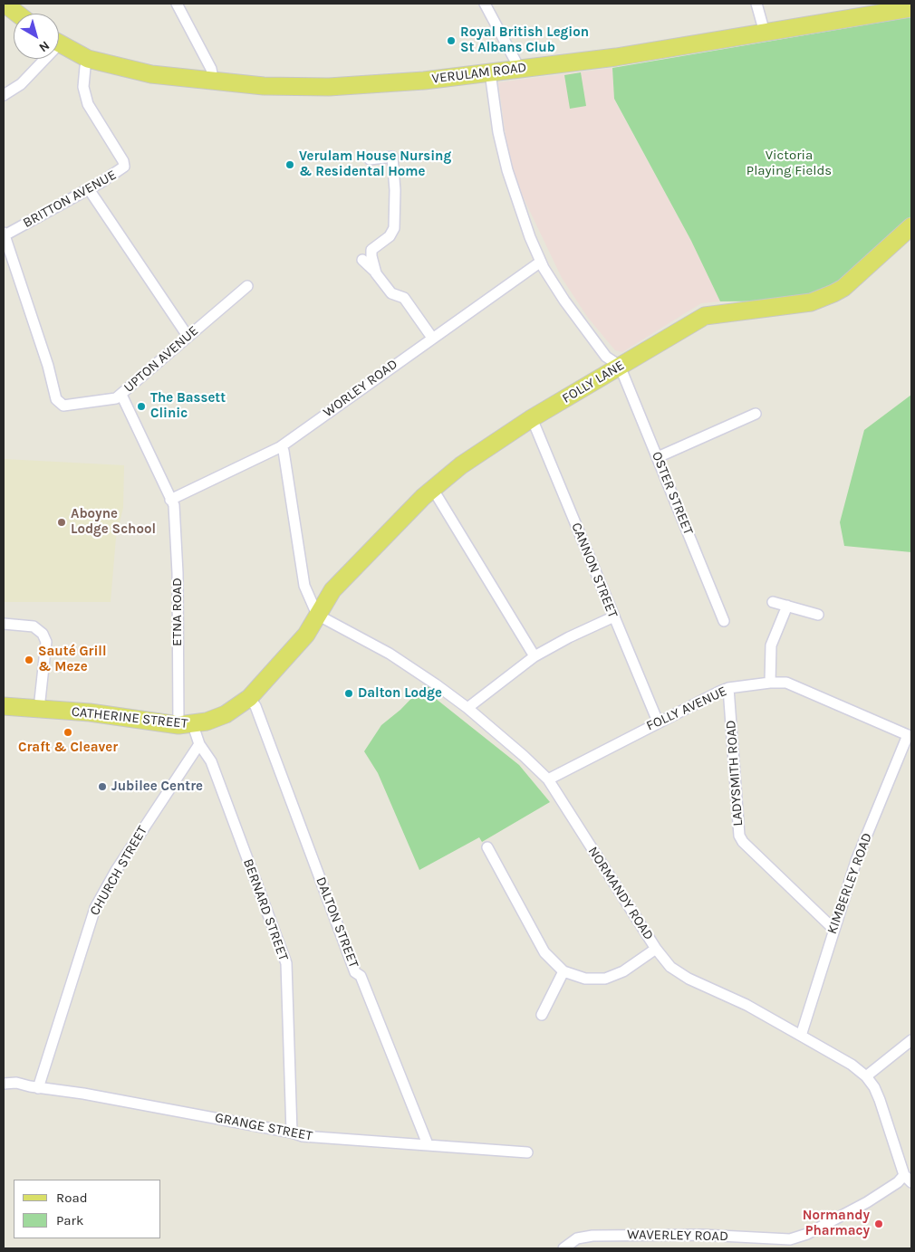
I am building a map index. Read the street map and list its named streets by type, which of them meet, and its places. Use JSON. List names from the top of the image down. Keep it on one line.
{"streets":{"main road":["VERULAM ROAD","FOLLY LANE","CATHERINE STREET"],"street":["BRITTON AVENUE","UPTON AVENUE","WORLEY ROAD","OSTER STREET","CANNON STREET","ETNA ROAD","FOLLY AVENUE","LADYSMITH ROAD","CHURCH STREET","KIMBERLEY ROAD","NORMANDY ROAD","BERNARD STREET","DALTON STREET","GRANGE STREET","WAVERLEY ROAD"]},"crossings":[["VERULAM ROAD","BRITTON AVENUE"],["BRITTON AVENUE","UPTON AVENUE"],["UPTON AVENUE","ETNA ROAD"],["FOLLY LANE","OSTER STREET"],["FOLLY LANE","CANNON STREET"],["FOLLY LANE","CATHERINE STREET"],["FOLLY LANE","NORMANDY ROAD"],["WORLEY ROAD","ETNA ROAD"],["CANNON STREET","FOLLY AVENUE"],["ETNA ROAD","CATHERINE STREET"],["ETNA ROAD","BERNARD STREET"],["FOLLY AVENUE","LADYSMITH ROAD"],["FOLLY AVENUE","KIMBERLEY ROAD"],["FOLLY AVENUE","NORMANDY ROAD"],["CATHERINE STREET","NORMANDY ROAD"],["CATHERINE STREET","BERNARD STREET"],["CATHERINE STREET","DALTON STREET"],["LADYSMITH ROAD","KIMBERLEY ROAD"],["CHURCH STREET","BERNARD STREET"],["CHURCH STREET","GRANGE STREET"],["KIMBERLEY ROAD","NORMANDY ROAD"],["NORMANDY ROAD","WAVERLEY ROAD"],["BERNARD STREET","GRANGE STREET"],["DALTON STREET","GRANGE STREET"]],"parks":["Victoria Playing Fields"],"places":["Royal British Legion St Albans Club","Verulam House Nursing & Residental Home","The Bassett Clinic","Aboyne Lodge School","Sauté Grill & Meze","Dalton Lodge","Craft & Cleaver","Jubilee Centre","Normandy Pharmacy"],"legend":["Road","Park"],"north":"bottom right"}
